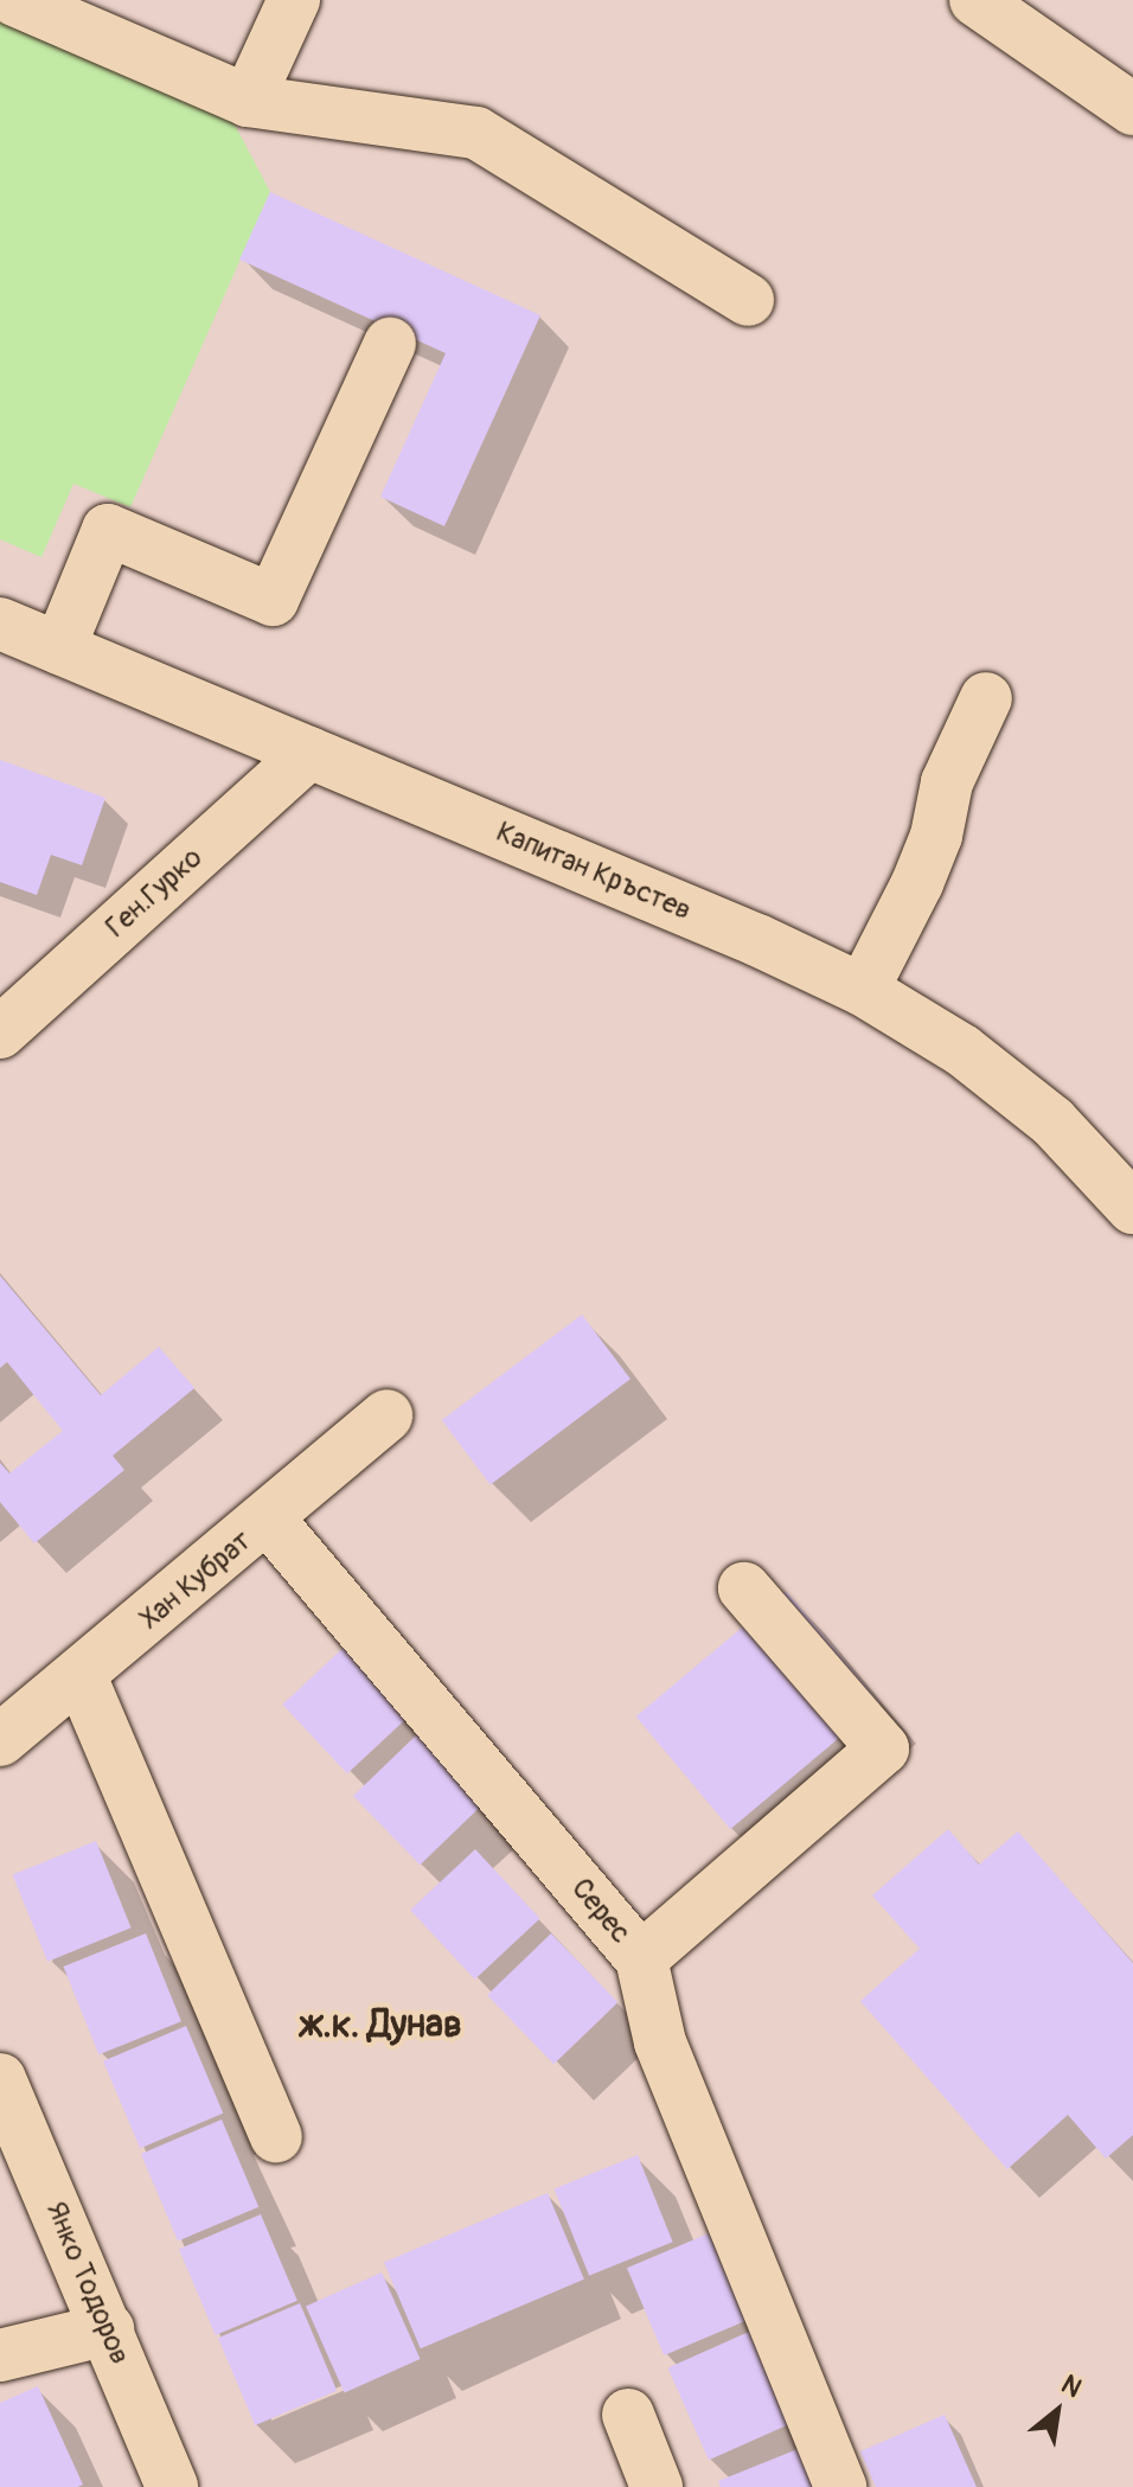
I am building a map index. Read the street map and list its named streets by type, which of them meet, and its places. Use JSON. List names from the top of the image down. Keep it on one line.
{"streets":{"street":["Капитан Кръстев","Ген.Гурко","Хан Кубрат","Серес","Янко Тодоров"]},"crossings":[["Капитан Кръстев","Ген.Гурко"],["Хан Кубрат","Серес"]],"districts":["ж.к. Дунав"],"north":"top right"}
